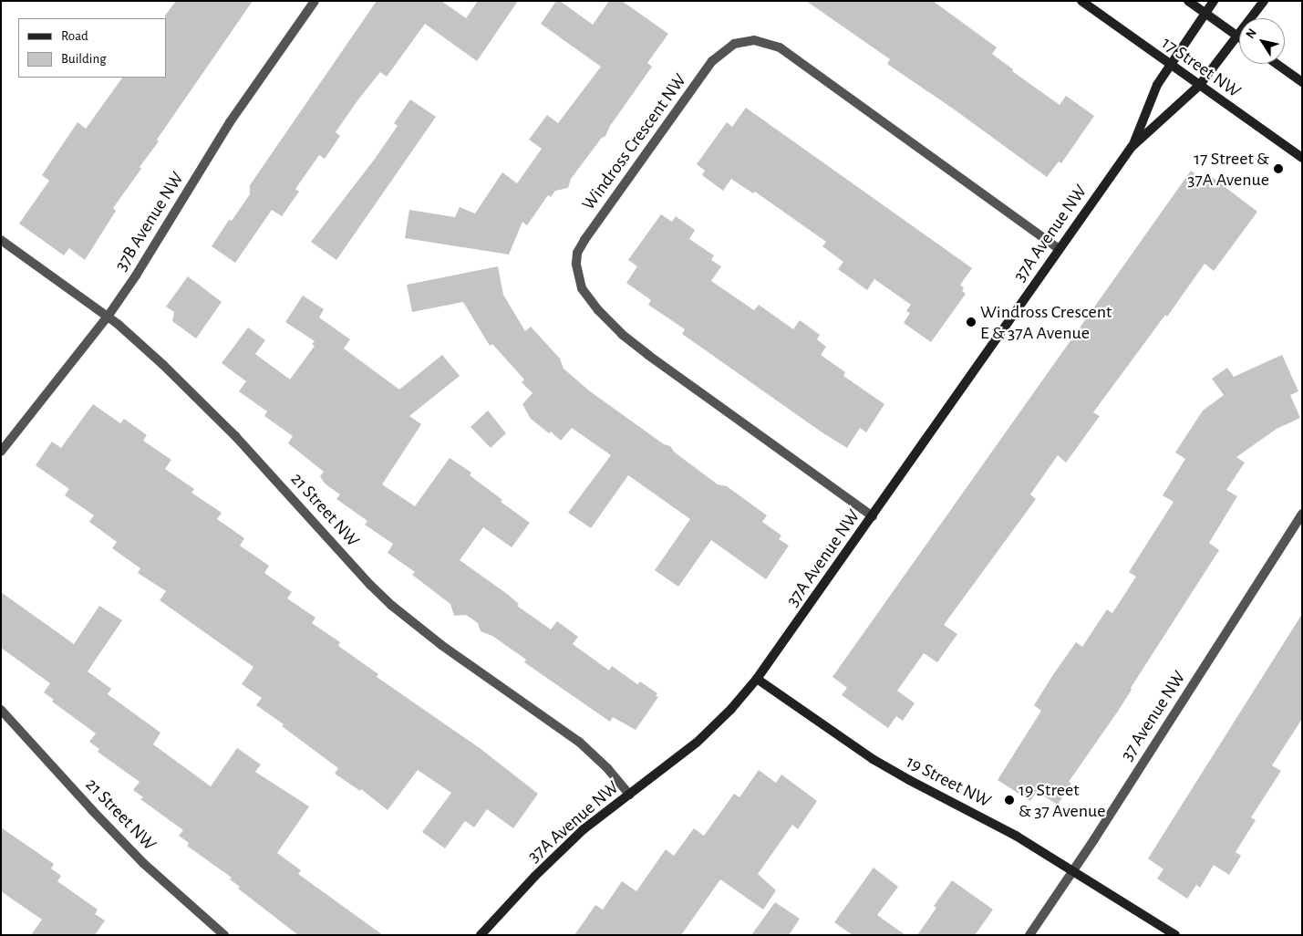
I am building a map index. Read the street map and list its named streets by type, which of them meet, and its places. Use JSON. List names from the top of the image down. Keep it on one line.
{"streets":{"street":["17 Street NW","Windross Crescent NW","37B Avenue NW","37A Avenue NW","21 Street NW","37 Avenue NW","19 Street NW"]},"crossings":[["17 Street NW","37A Avenue NW"],["Windross Crescent NW","37A Avenue NW"],["37B Avenue NW","21 Street NW"],["37A Avenue NW","21 Street NW"],["37A Avenue NW","19 Street NW"],["37 Avenue NW","19 Street NW"]],"places":["17 Street & 37A Avenue","Windross Crescent E & 37A Avenue","19 Street & 37 Avenue"],"legend":["Road","Building"],"north":"top left"}
